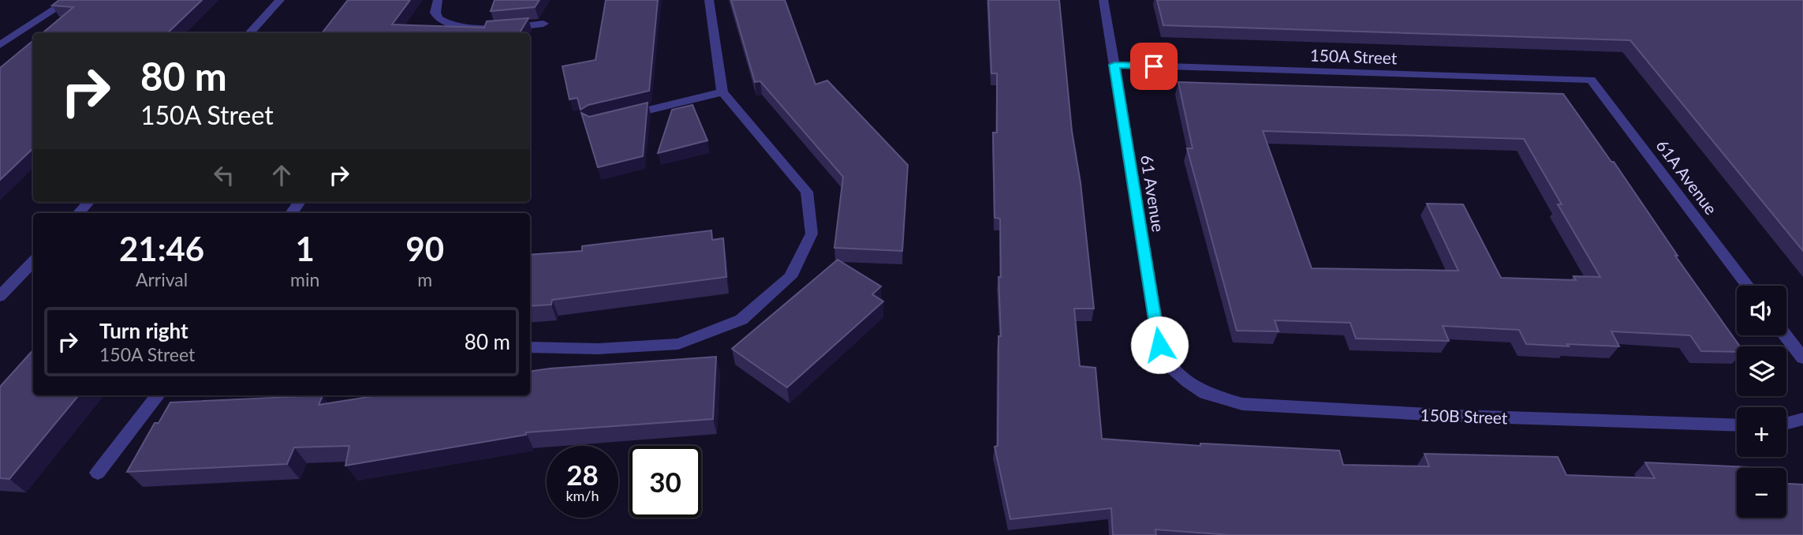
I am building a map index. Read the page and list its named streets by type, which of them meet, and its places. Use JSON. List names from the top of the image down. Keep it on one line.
{"streets":{"street":["150A Street","61A Avenue","61 Avenue","150B Street"]},"crossings":[["150A Street","61A Avenue"],["150A Street","61 Avenue"],["61 Avenue","150B Street"]],"page":{"turn":["80 m","150A Street"],"eta":["21:46","Arrival","1","min","90","m"],"map_buttons":["+","−"],"list":[{"name":"Turn right","note":"150A Street","value":"80 m"}],"speed":"28 km/h","limit":"30"}}
